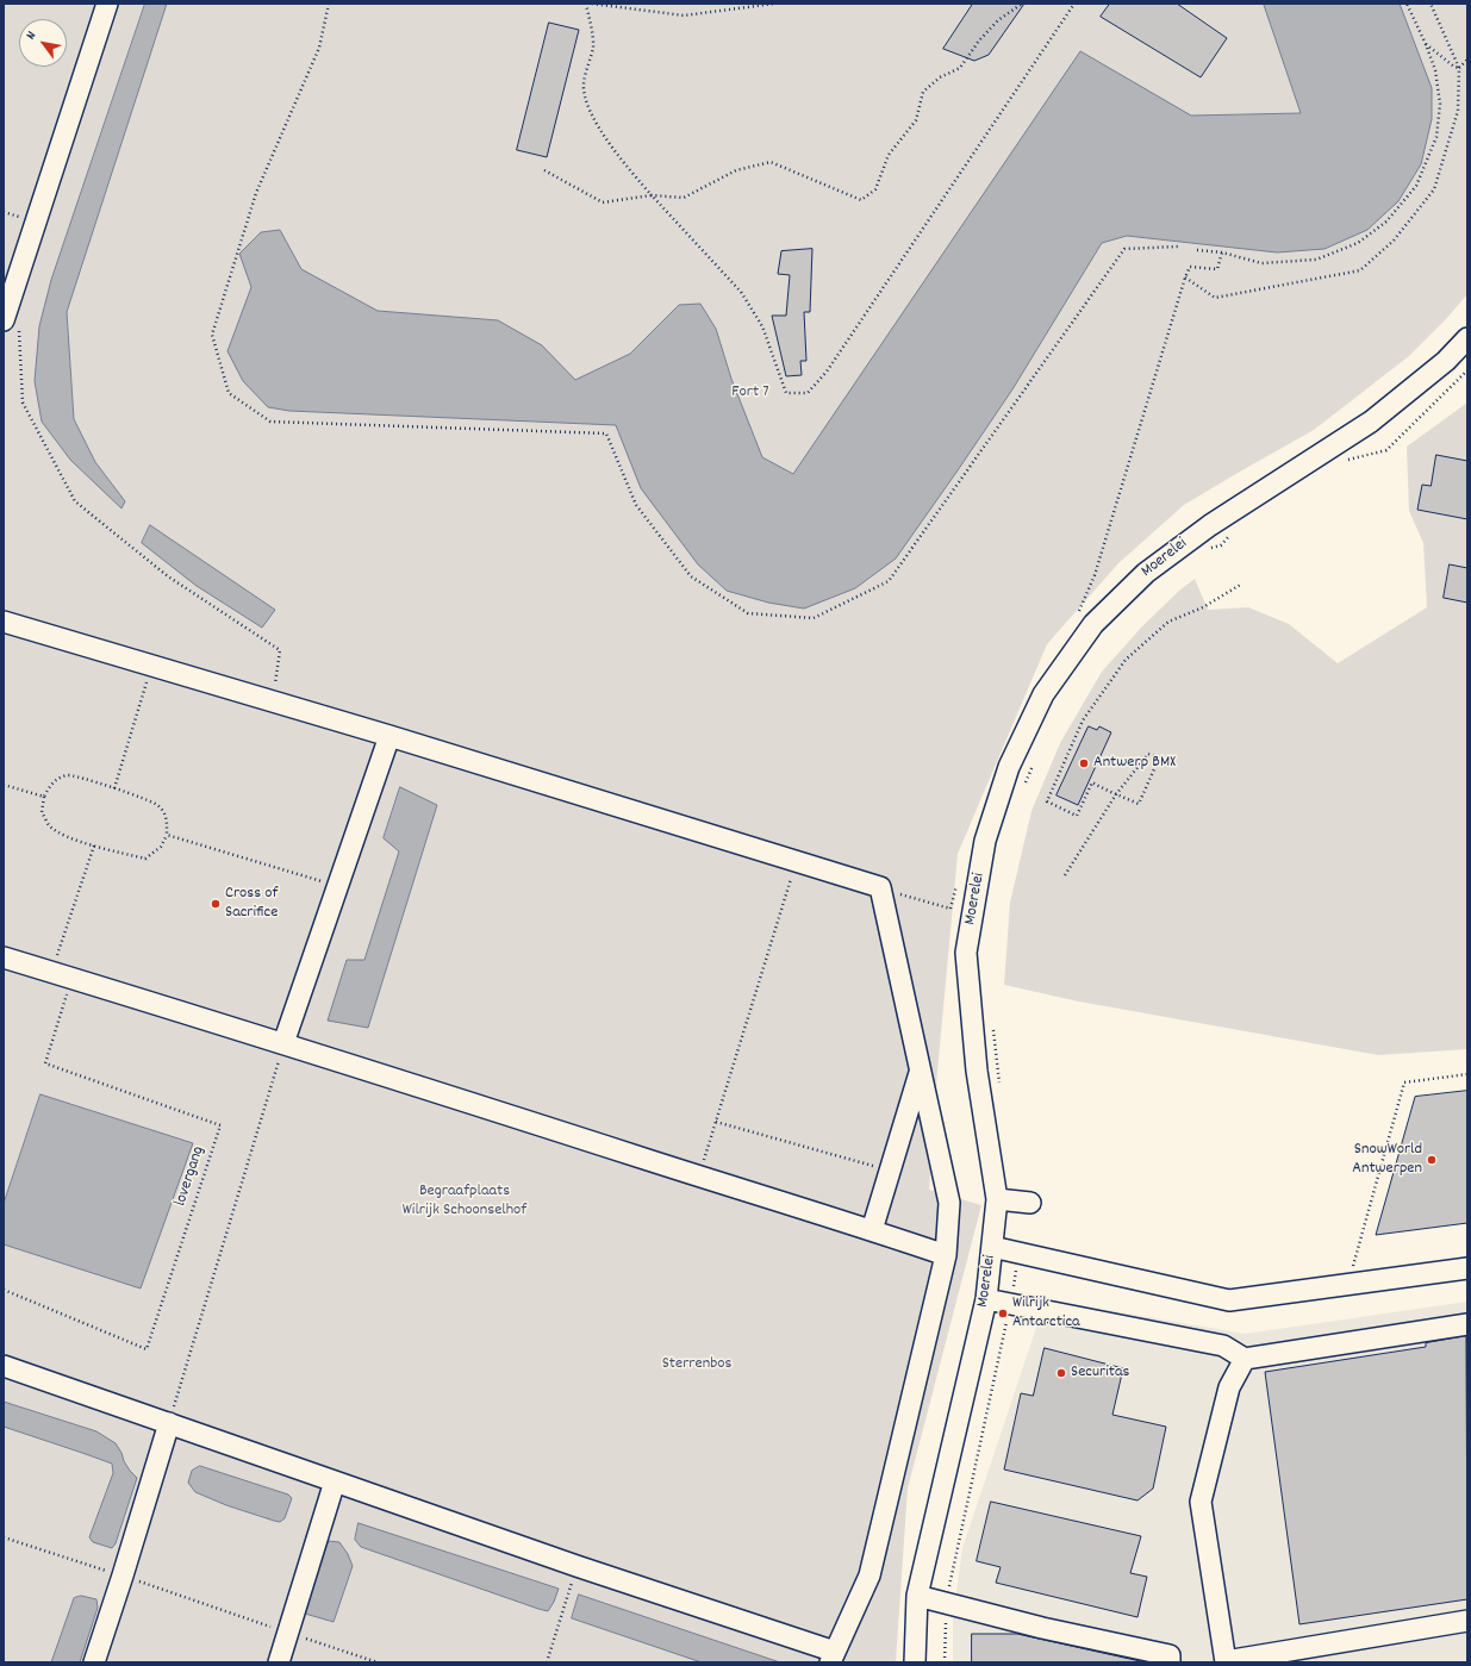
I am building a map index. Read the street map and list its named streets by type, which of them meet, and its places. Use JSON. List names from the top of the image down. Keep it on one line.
{"streets":{"street":["Moerelei"],"path":["lovergang"]},"parks":["Fort 7","Begraafplaats Wilrijk Schoonselhof","Sterrenbos"],"places":["Antwerp BMX","Cross of Sacrifice","SnowWorld Antwerpen","Wilrijk Antarctica","Securitas"],"north":"top left"}
